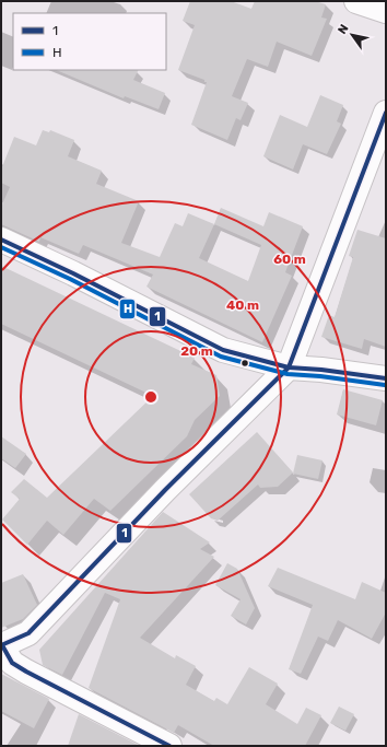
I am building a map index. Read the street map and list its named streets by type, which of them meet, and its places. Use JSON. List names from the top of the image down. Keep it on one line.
{"lines":["transit line 1","transit line H"],"legend":["1","H"],"north":"top left","rings":["60 m","40 m","20 m"]}
